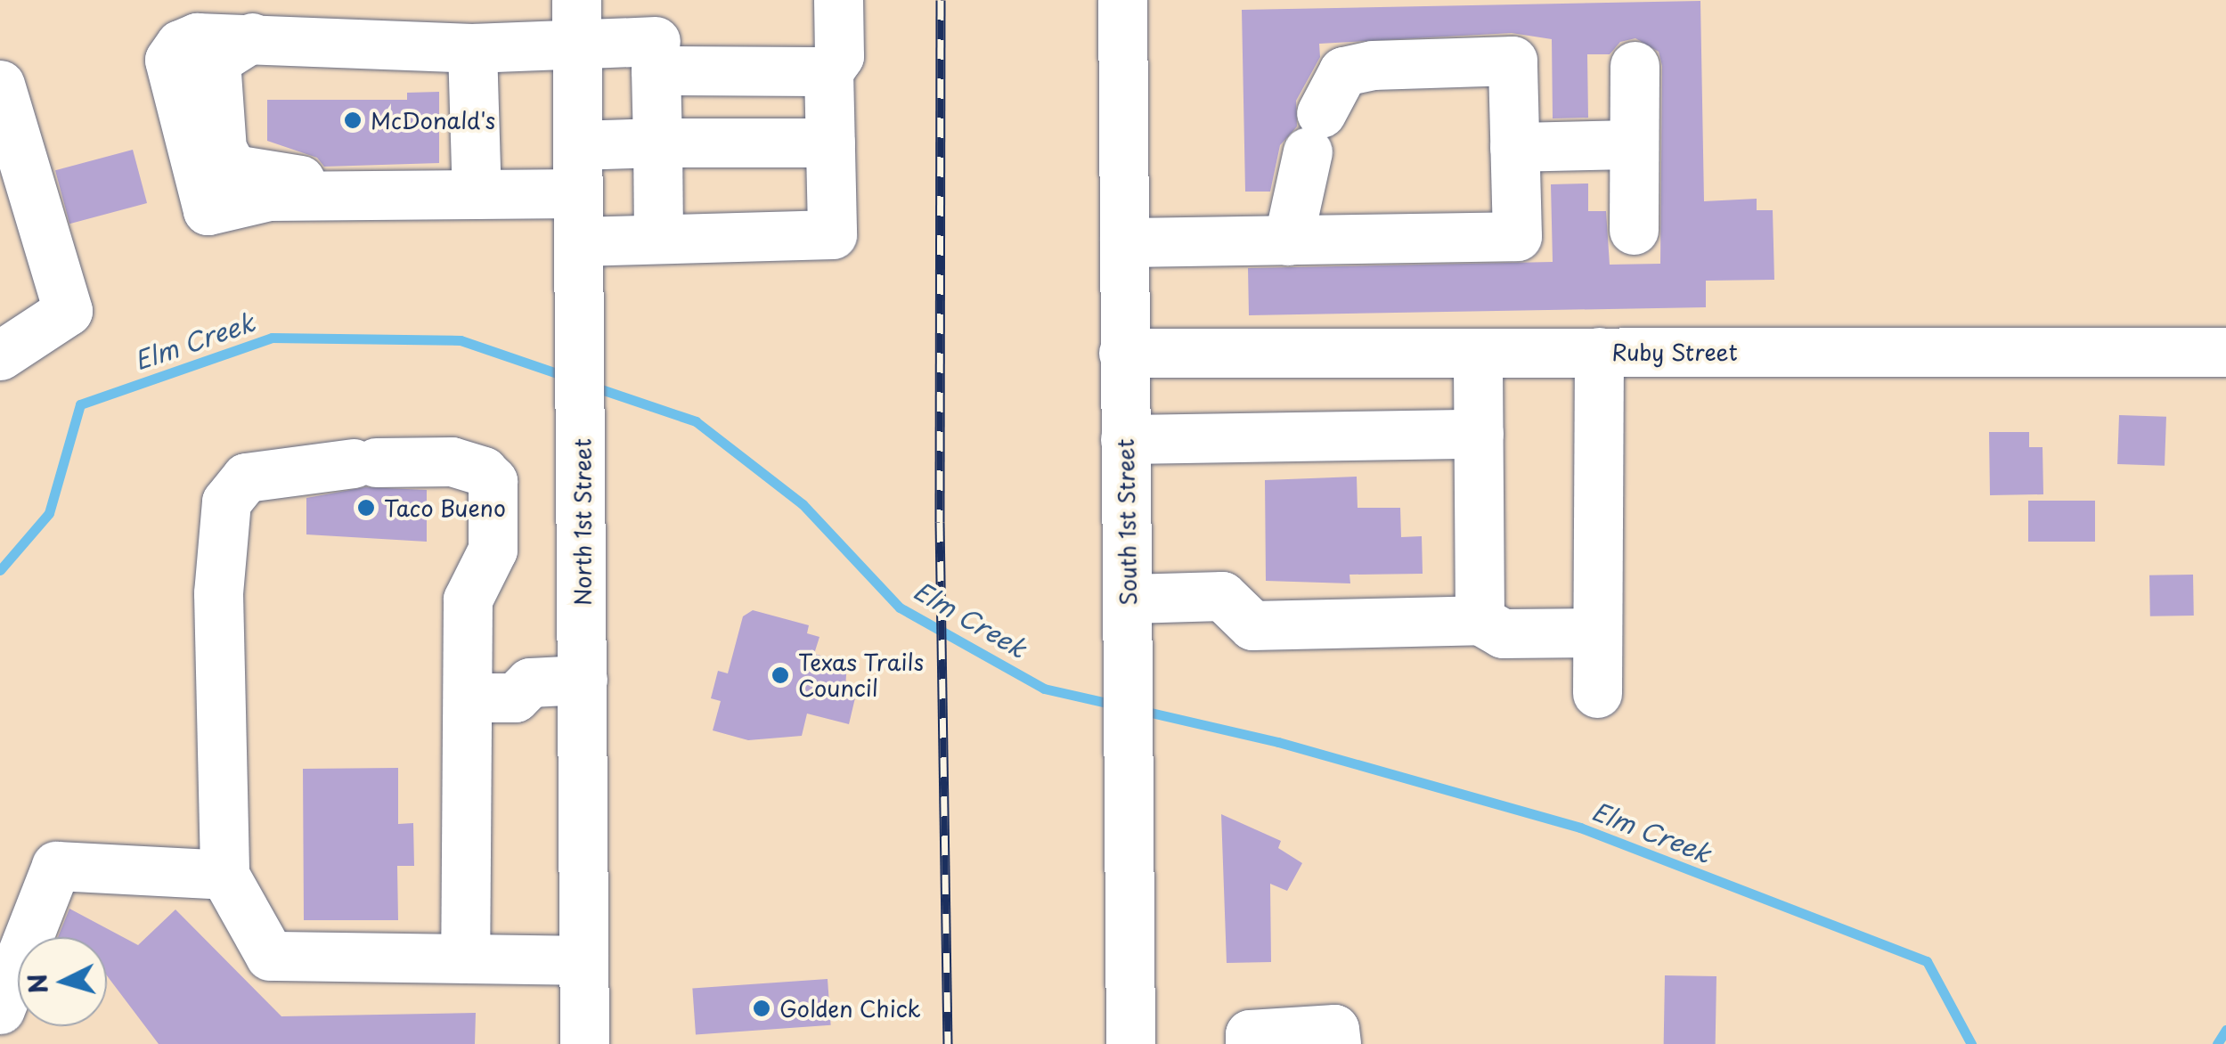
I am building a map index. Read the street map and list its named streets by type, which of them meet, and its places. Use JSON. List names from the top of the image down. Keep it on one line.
{"streets":{"main road":["Ruby Street","North 1st Street","South 1st Street"]},"crossings":[["Ruby Street","South 1st Street"]],"water":["Elm Creek"],"places":["McDonald's","Taco Bueno","Texas Trails Council","Golden Chick"],"north":"left"}
